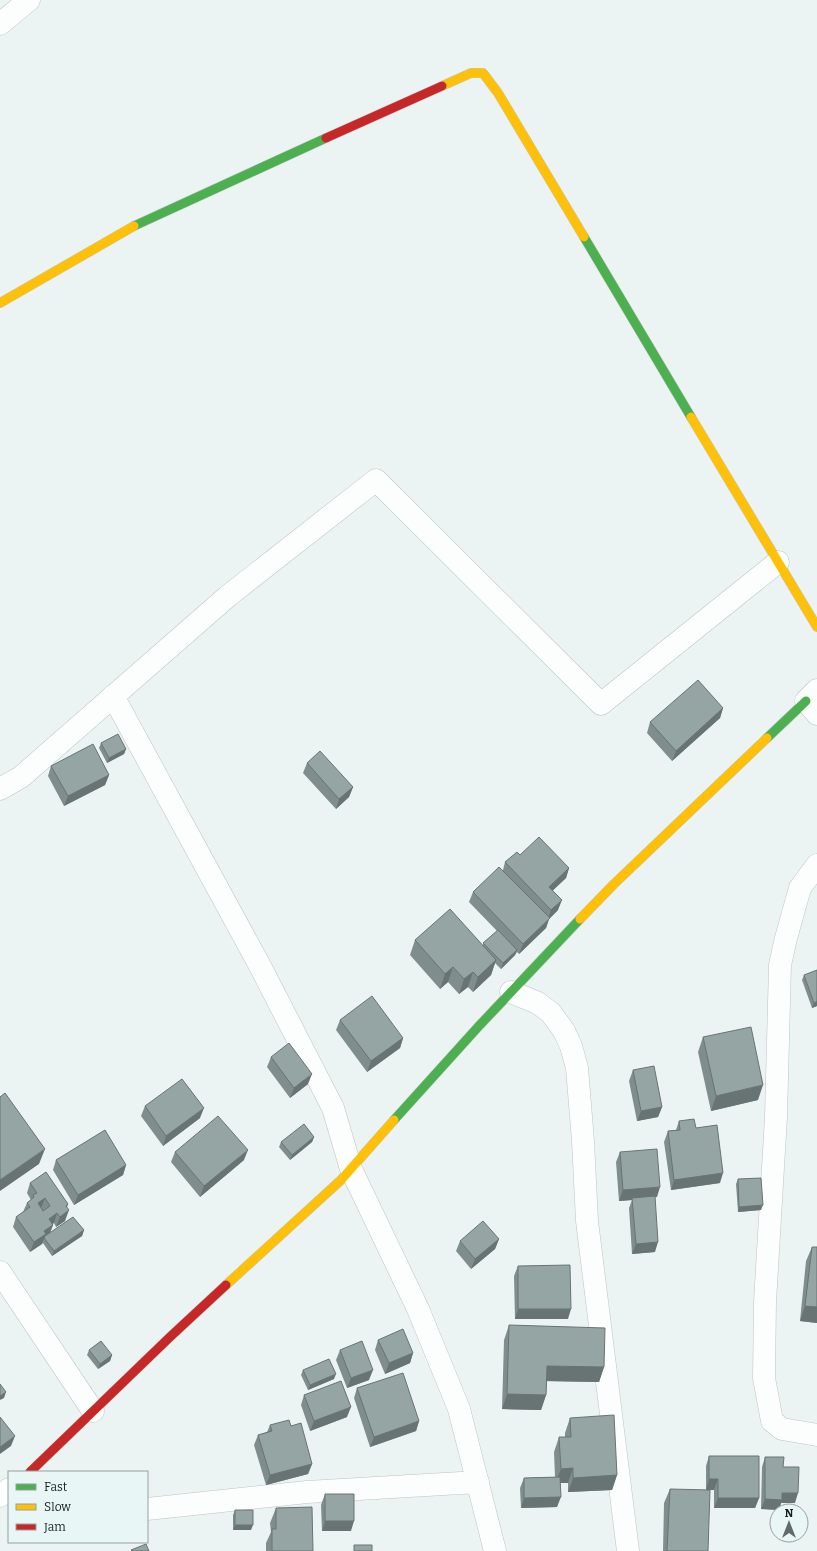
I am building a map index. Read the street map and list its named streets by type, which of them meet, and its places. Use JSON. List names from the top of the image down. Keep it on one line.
{"legend":["Fast","Slow","Jam"],"north":"top"}
